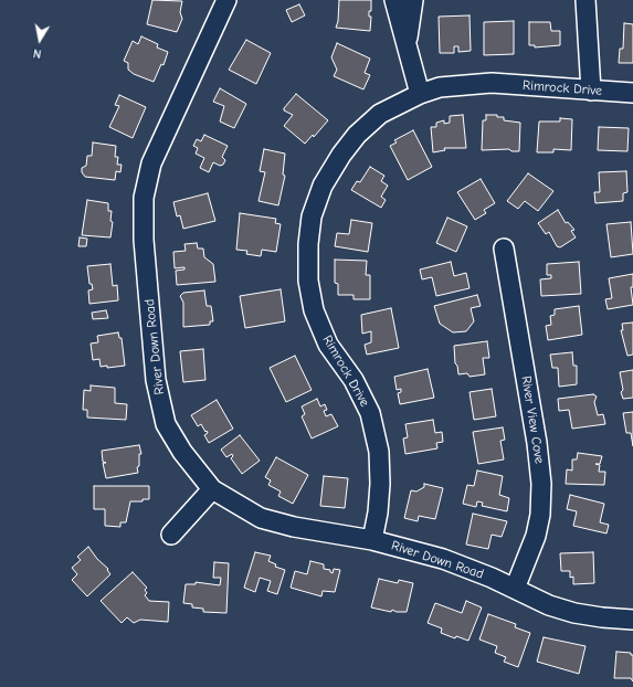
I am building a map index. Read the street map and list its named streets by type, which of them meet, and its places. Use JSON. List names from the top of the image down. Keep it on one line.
{"streets":{"street":["Rimrock Drive","River Down Road","River View Cove"]},"crossings":[["Rimrock Drive","River Down Road"],["River Down Road","River View Cove"]],"north":"bottom"}
